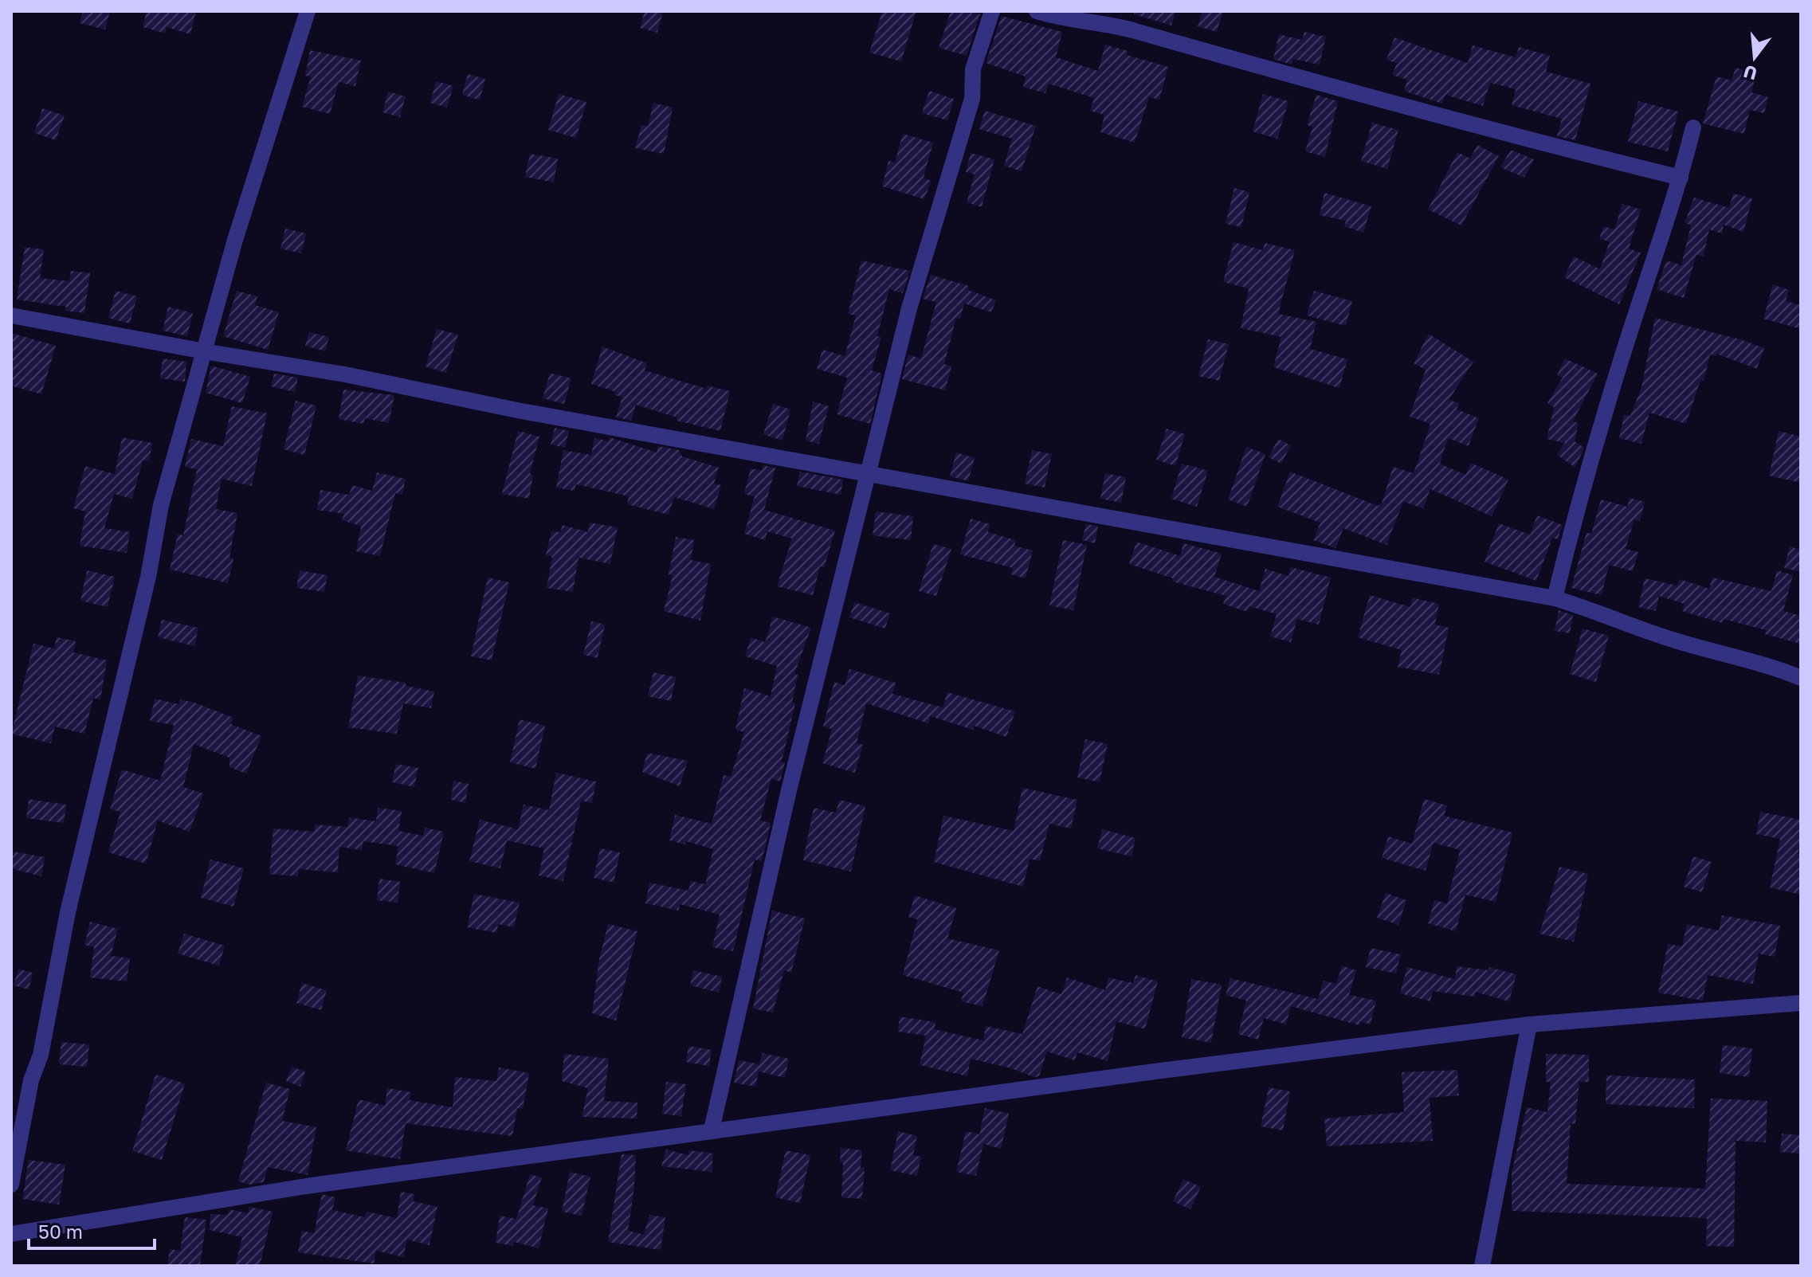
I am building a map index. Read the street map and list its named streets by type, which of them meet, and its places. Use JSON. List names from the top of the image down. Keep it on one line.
{"scale_bar":"50 m","north":"bottom"}
